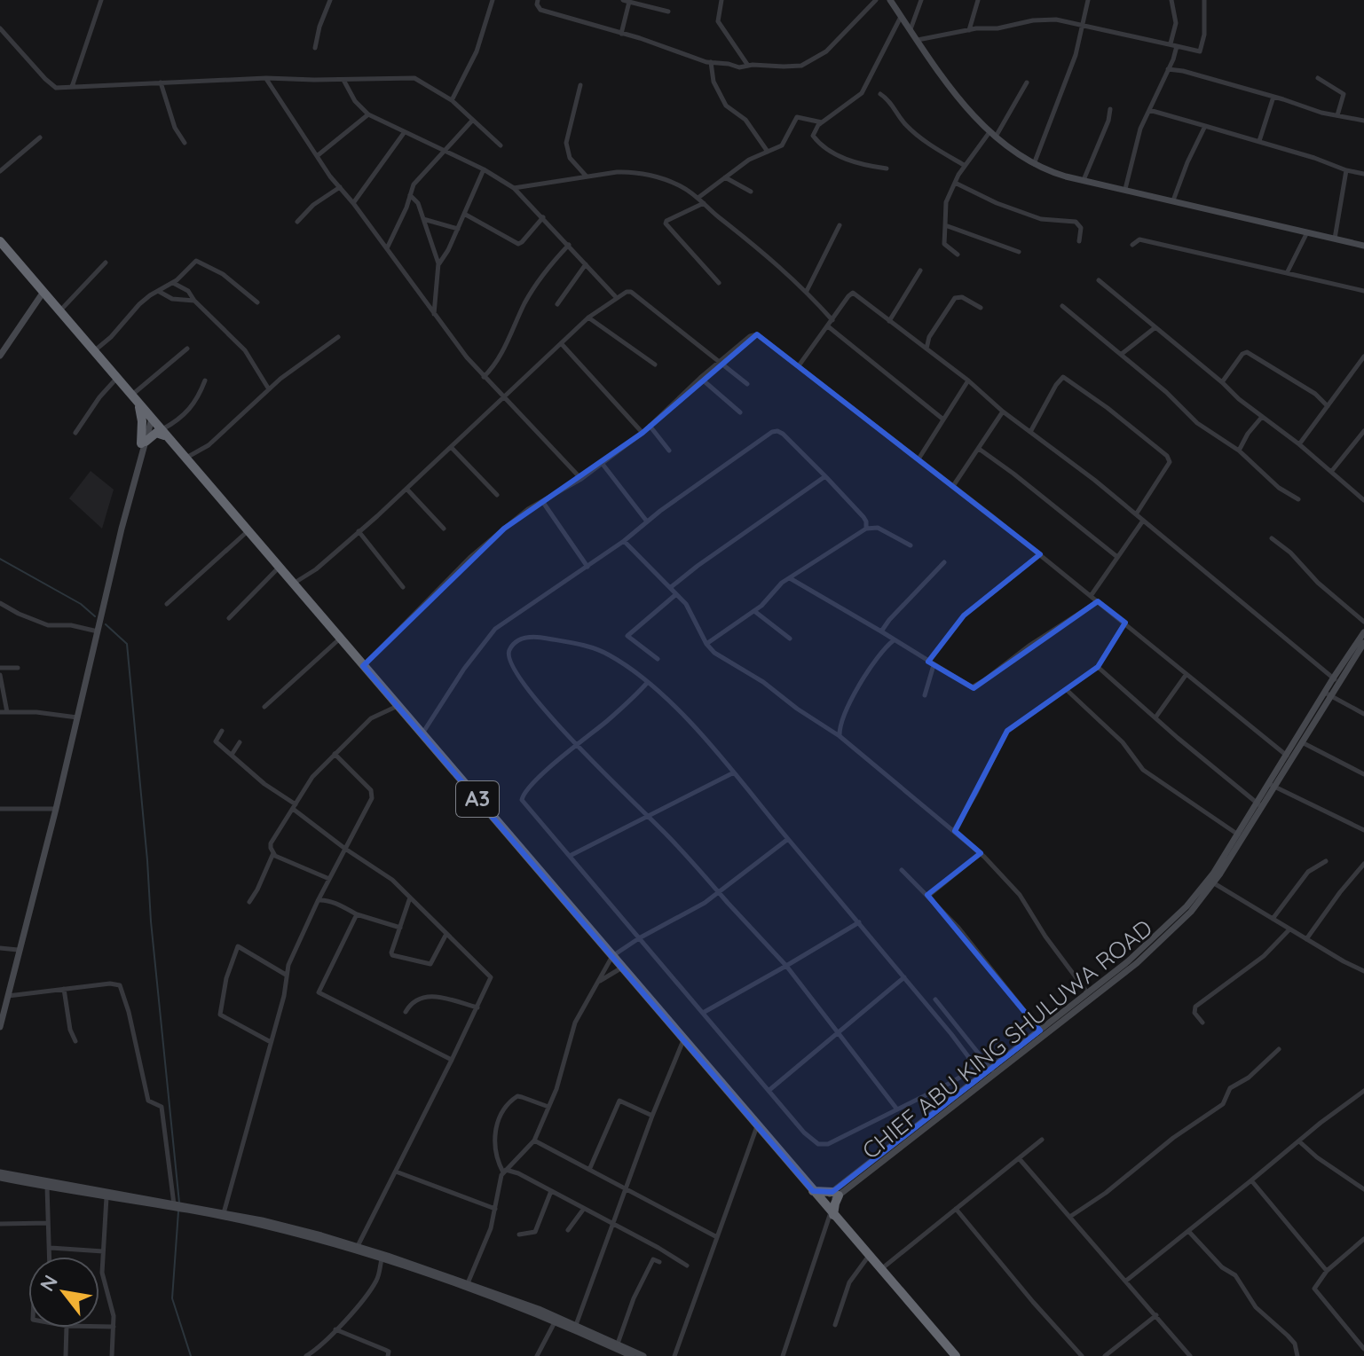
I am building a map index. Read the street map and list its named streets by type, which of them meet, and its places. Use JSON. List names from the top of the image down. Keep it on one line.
{"streets":{"highway":["A3"],"street":["CHIEF ABU KING SHULUWA ROAD"]},"crossings":[["A3","CHIEF ABU KING SHULUWA ROAD"]],"north":"top left"}
